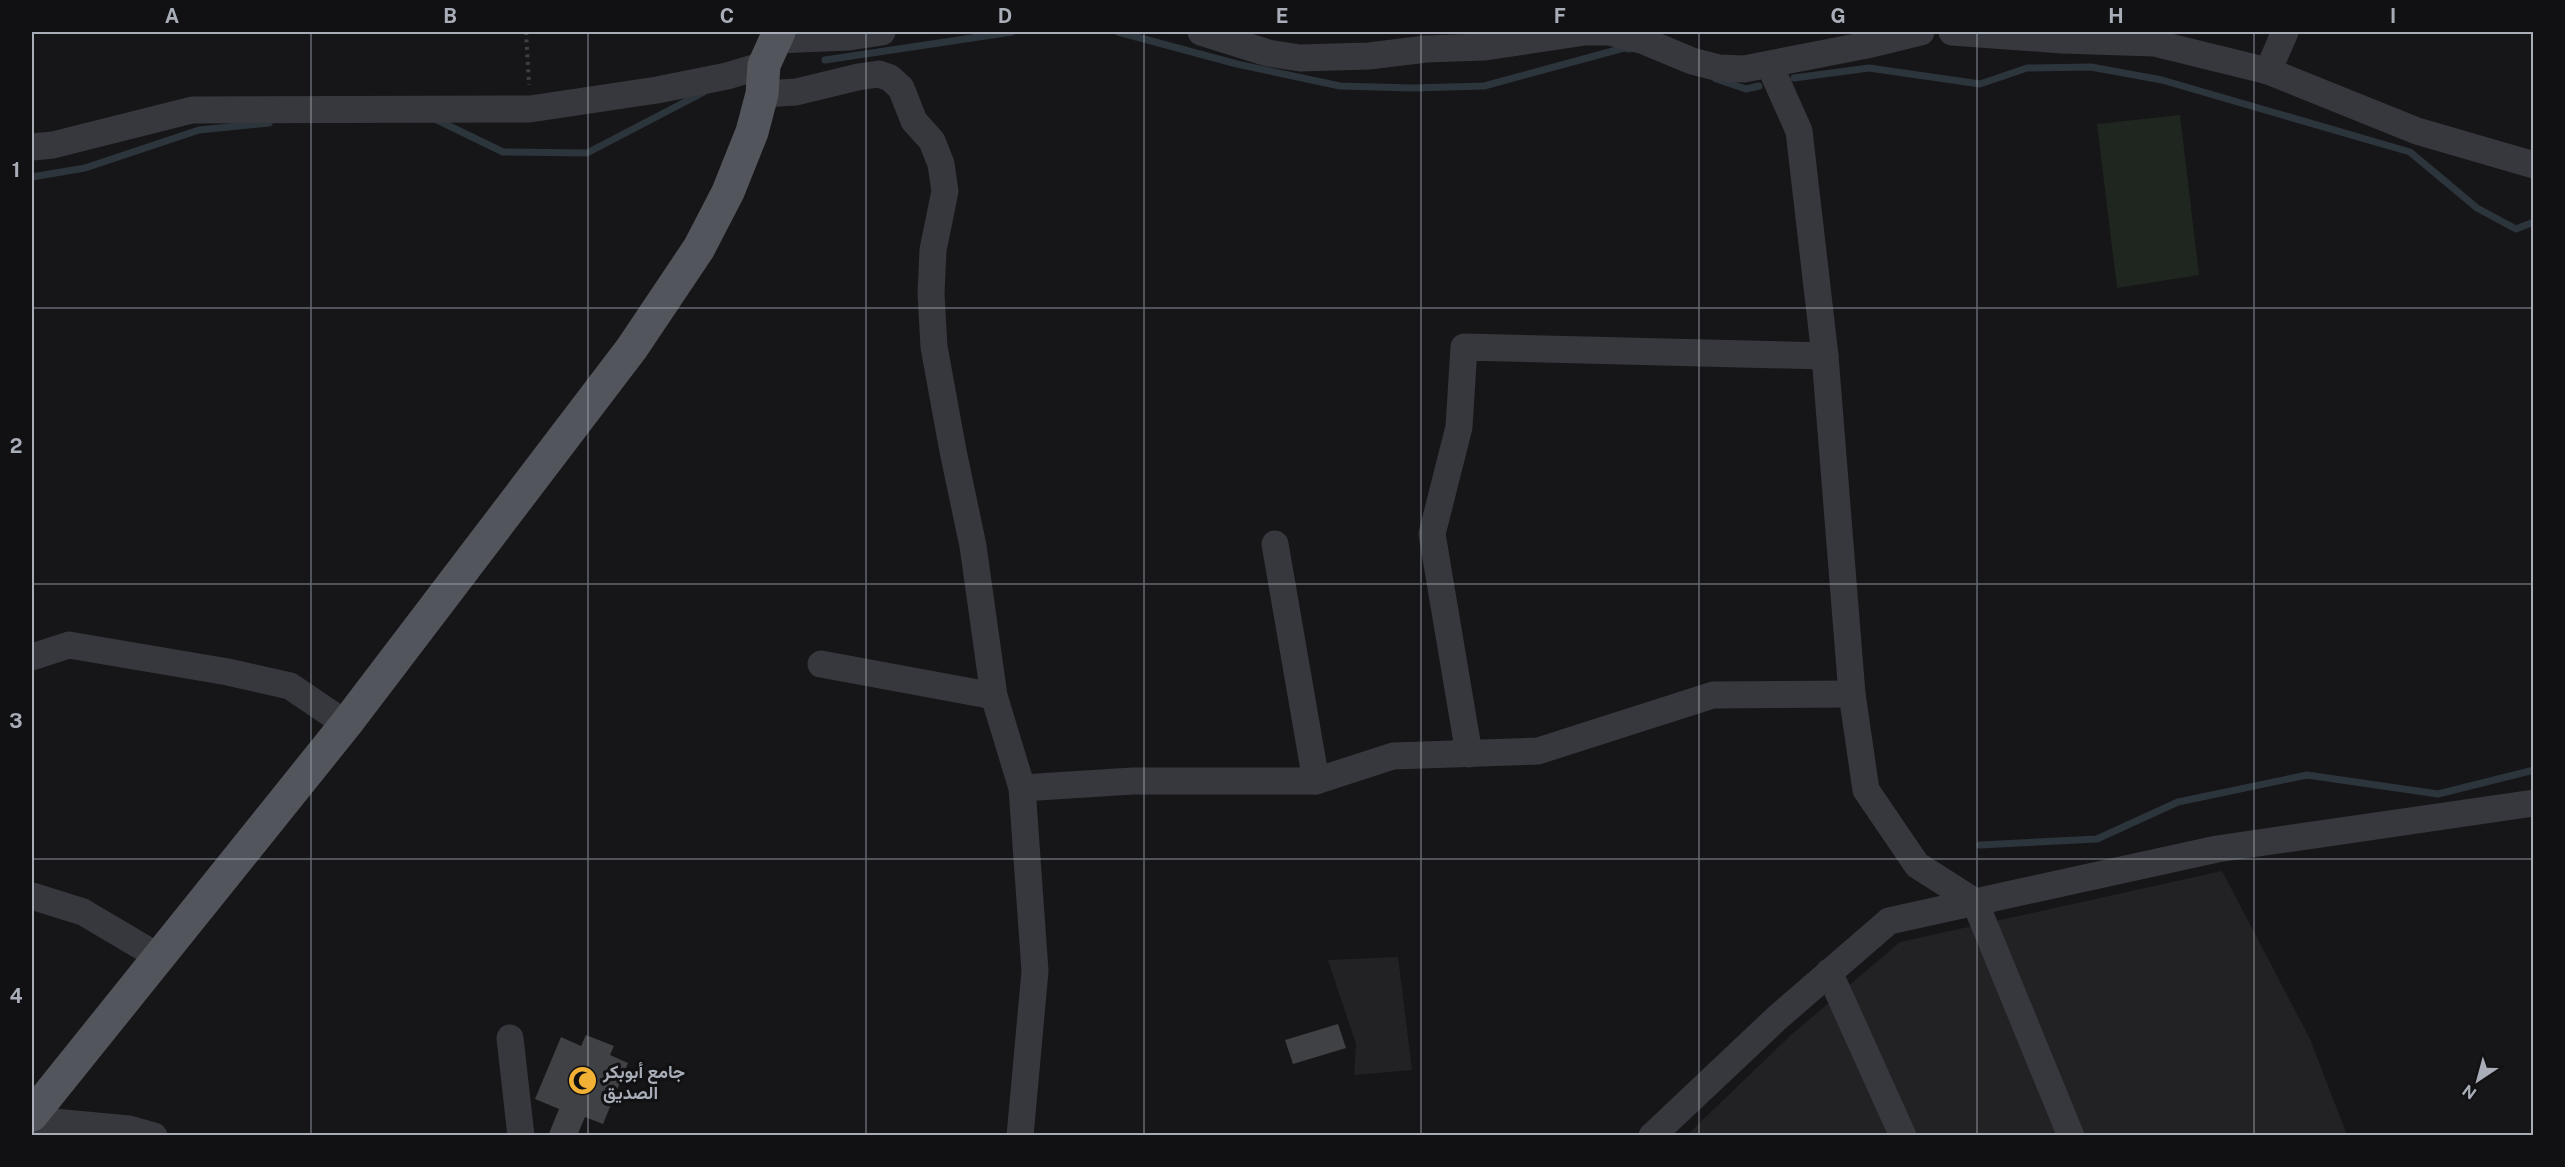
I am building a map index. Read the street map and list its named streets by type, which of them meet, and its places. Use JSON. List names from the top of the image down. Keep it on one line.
{"places":{"mosque":["جامع أبوبكر الصديق"]},"north":"bottom left","grid":{"columns":["A","B","C","D","E","F","G","H","I"],"rows":["1","2","3","4"]}}
